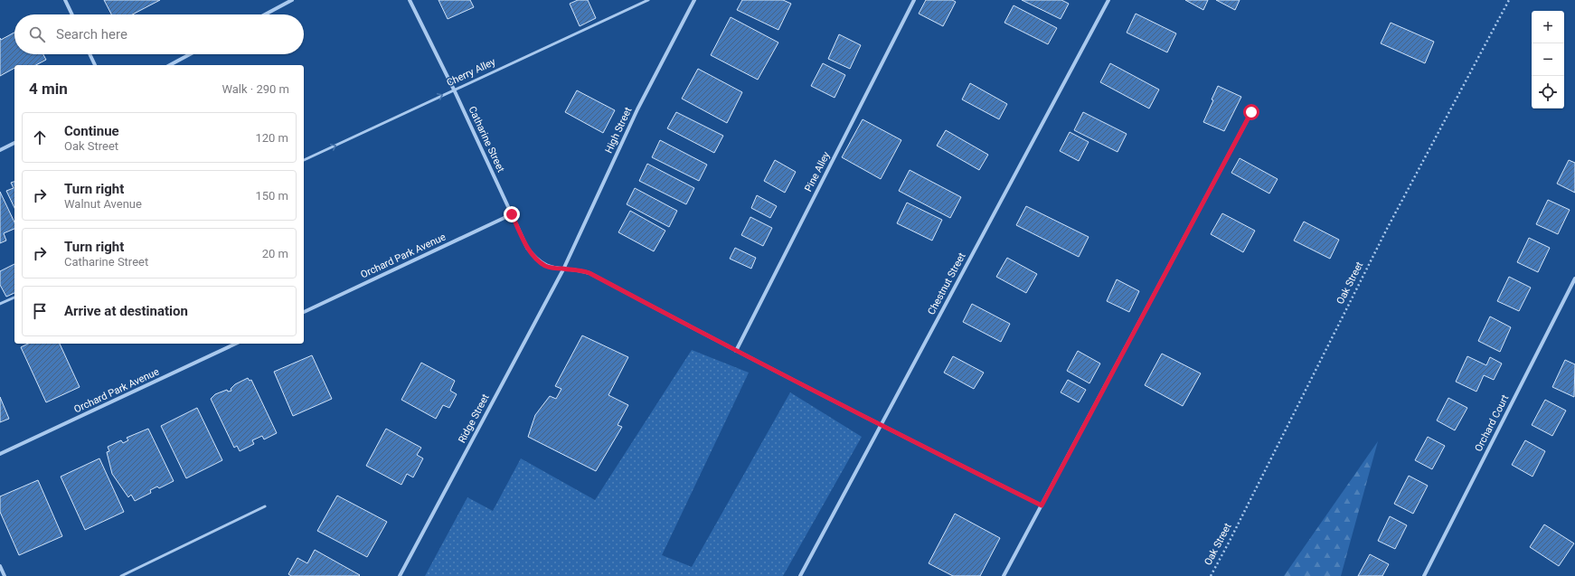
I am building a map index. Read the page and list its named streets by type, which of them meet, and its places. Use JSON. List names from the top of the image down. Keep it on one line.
{"streets":{"street":["High Street","Catharine Street","Pine Alley","Orchard Park Avenue","Chestnut Street","Ridge Street","Orchard Court"],"lane":["Cherry Alley"],"path":["Oak Street"]},"crossings":[["Cherry Alley","Catharine Street"],["High Street","Catharine Street"],["High Street","Ridge Street"],["Catharine Street","Pine Alley"],["Catharine Street","Orchard Park Avenue"],["Catharine Street","Chestnut Street"],["Catharine Street","Ridge Street"]],"one_way":["Cherry Alley"],"page":{"map_buttons":["+","−"],"search":"Search here","heading":["4 min","Walk · 290 m"],"list":[["Continue","Oak Street","120 m"],["Turn right","Walnut Avenue","150 m"],["Turn right","Catharine Street","20 m"],"Arrive at destination"]}}
